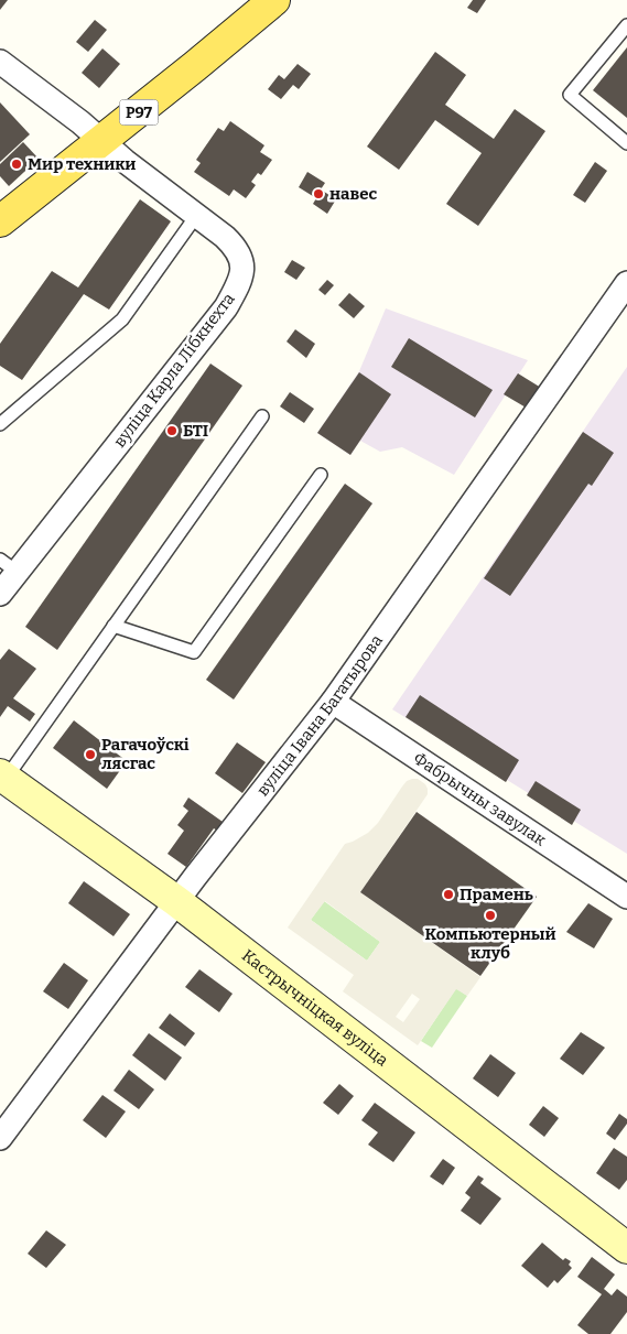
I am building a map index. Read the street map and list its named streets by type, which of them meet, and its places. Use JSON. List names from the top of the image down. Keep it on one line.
{"streets":{"main road":["Р97","Кастрычніцкая вуліца"],"street":["вуліца Карла Лібкнехта","вуліца Івана Багатырова","Фабрычны завулак"]},"crossings":[["Р97","вуліца Карла Лібкнехта"],["вуліца Івана Багатырова","Фабрычны завулак"],["вуліца Івана Багатырова","Кастрычніцкая вуліца"]],"places":["Мир техники","навес","БТІ","Рагачоўскі лясгас","Прамень","Компьютерный клуб"]}
